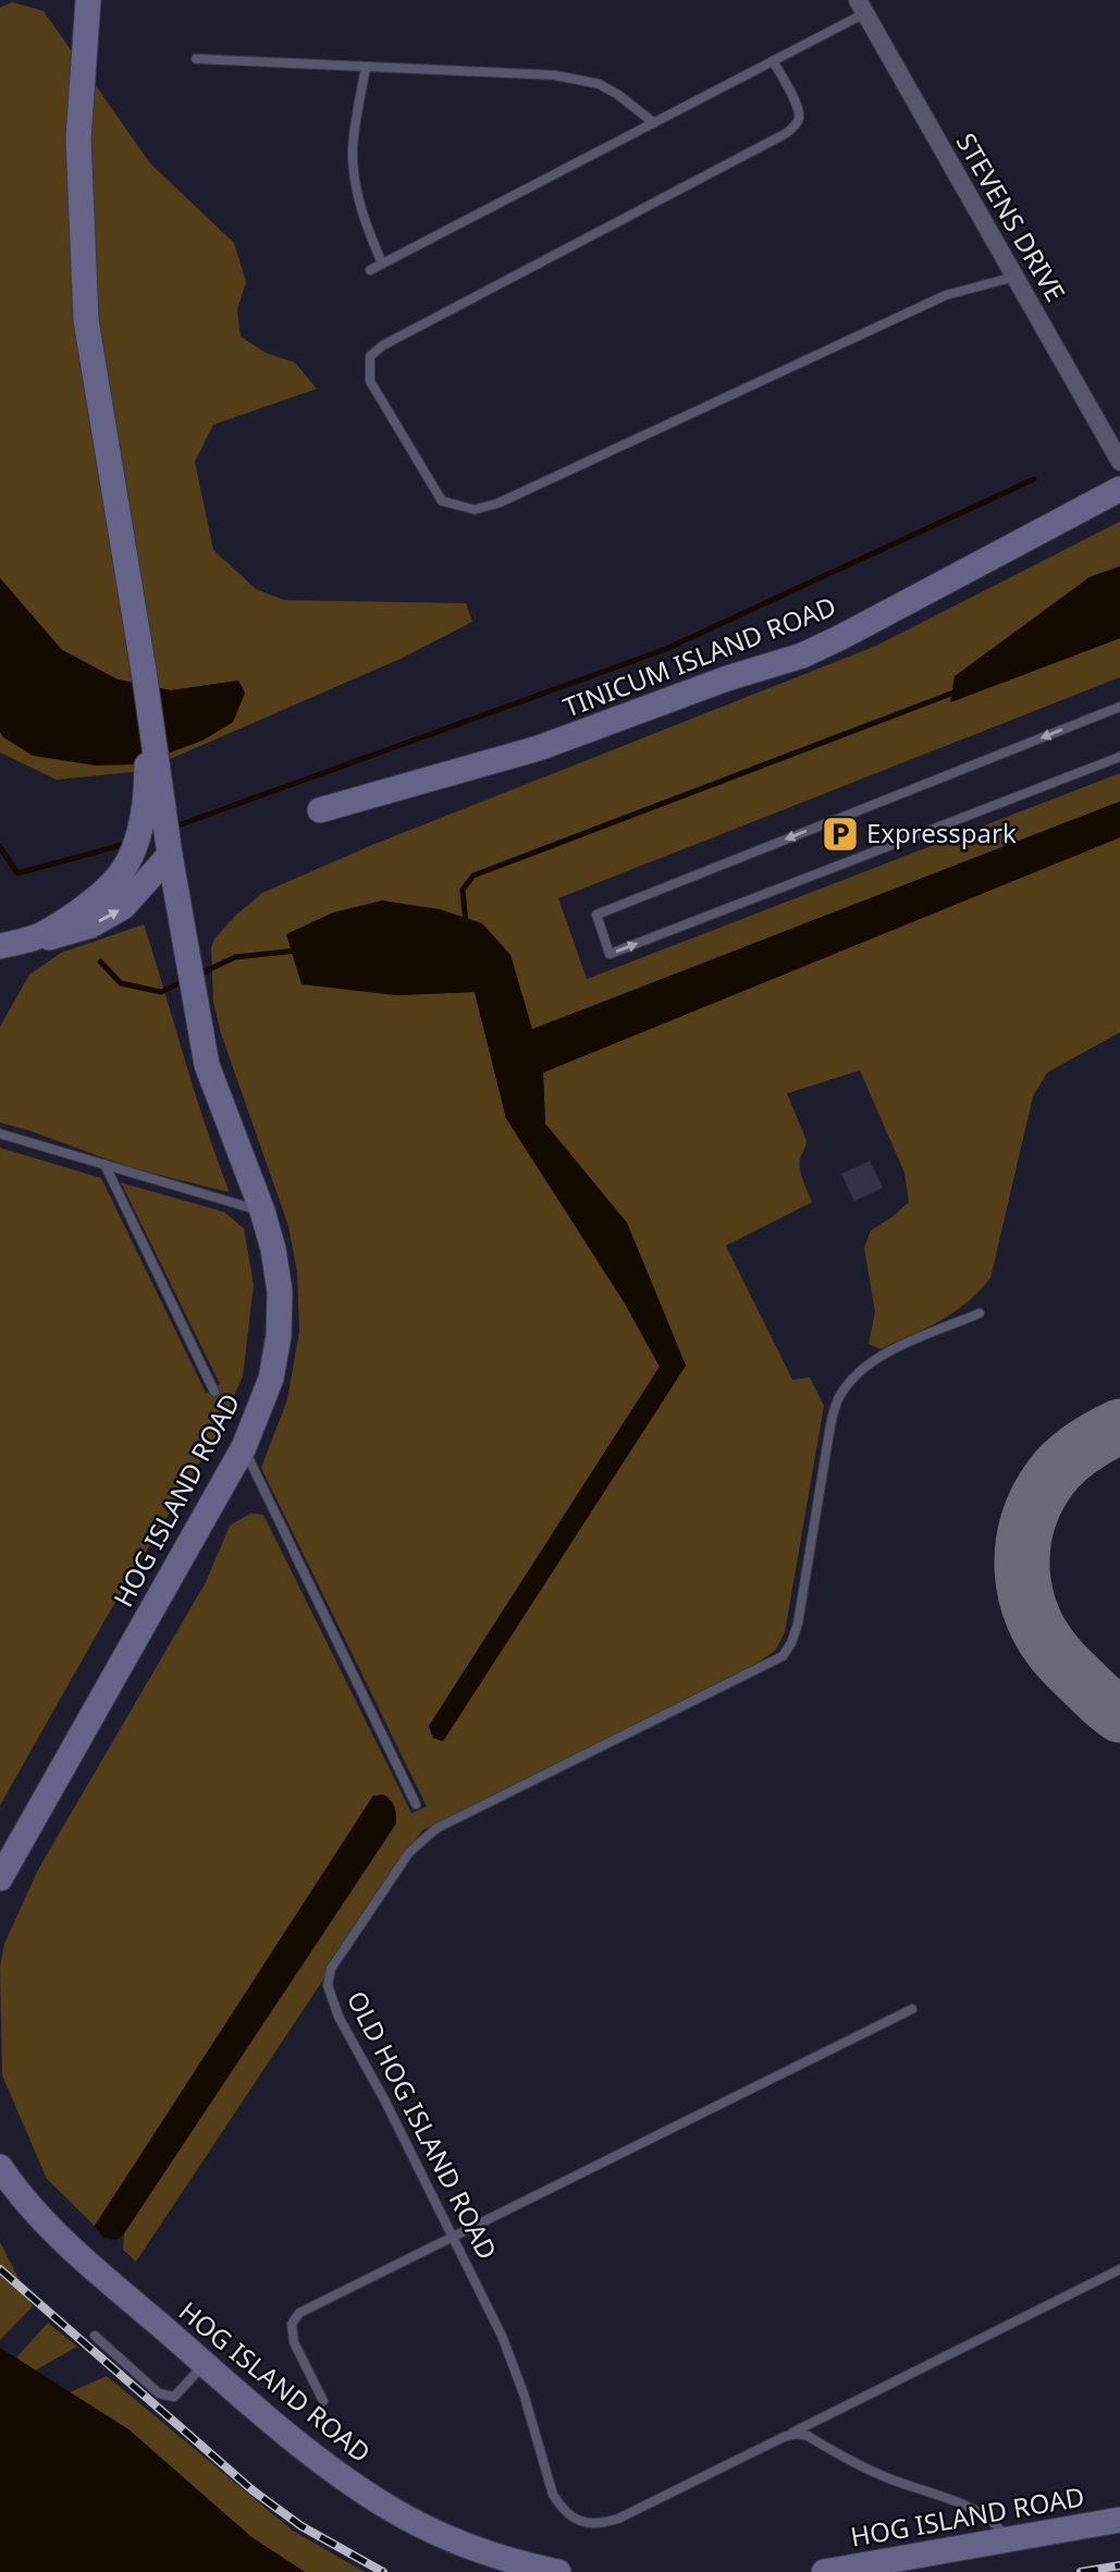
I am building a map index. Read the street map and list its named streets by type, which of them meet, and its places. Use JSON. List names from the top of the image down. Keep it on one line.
{"streets":{"street":["STEVENS DRIVE","TINICUM ISLAND ROAD","HOG ISLAND ROAD"],"lane":["OLD HOG ISLAND ROAD"]},"places":{"parking":["Expresspark"]}}
